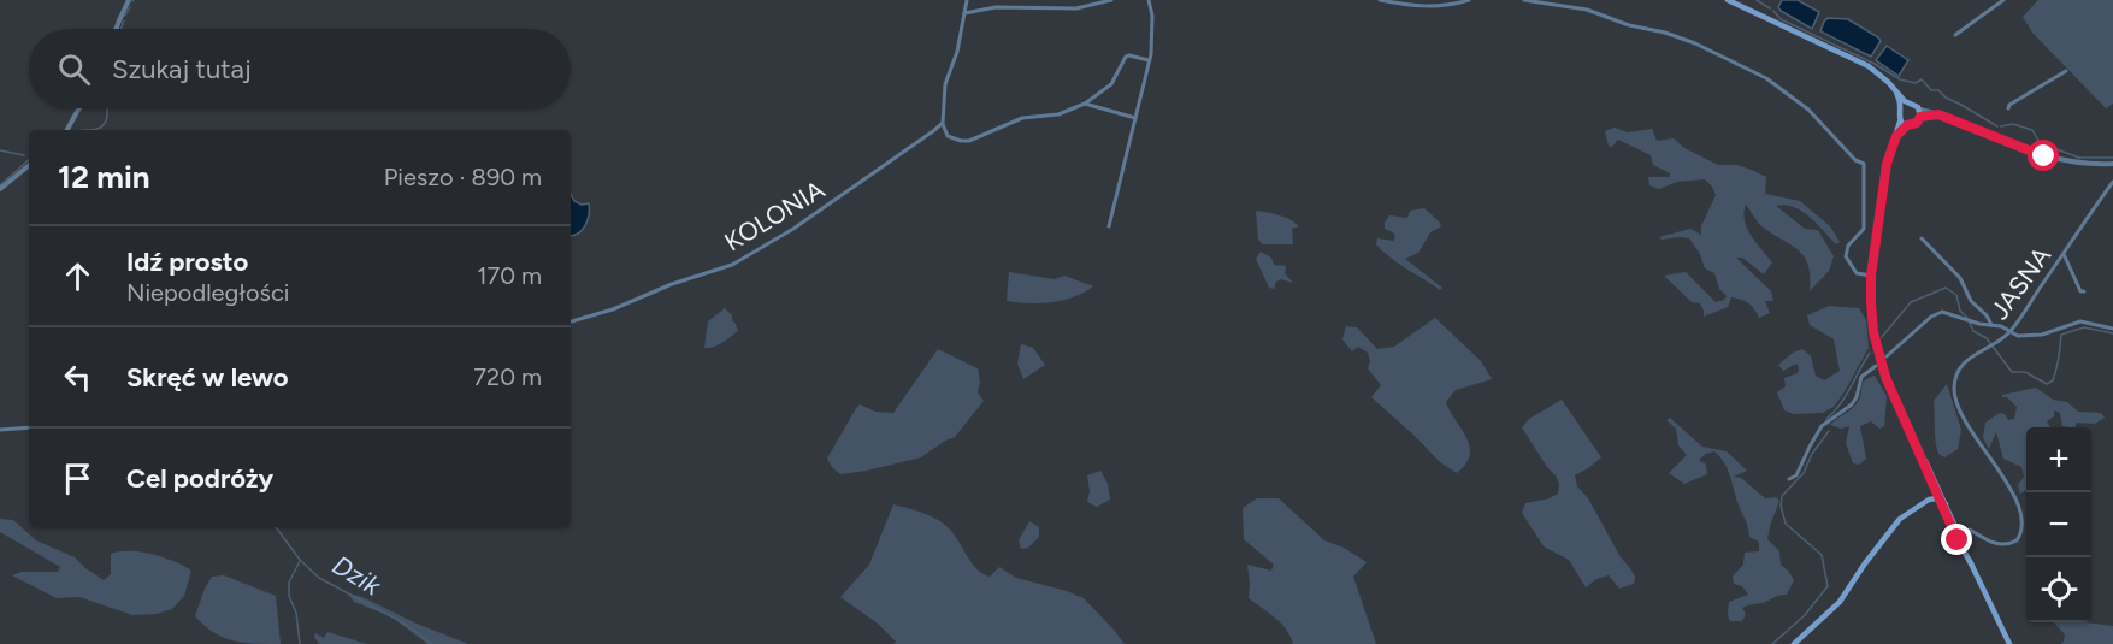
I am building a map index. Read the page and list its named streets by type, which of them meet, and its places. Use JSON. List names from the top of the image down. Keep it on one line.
{"streets":{"street":["KOLONIA","JASNA"]},"water":["Dzik"],"page":{"search":"Szukaj tutaj","heading":["12 min","Pieszo · 890 m"],"list":[["Idź prosto","Niepodległości","170 m"],["Skręć w lewo","720 m"],"Cel podróży"],"map_buttons":["+","−"]}}
